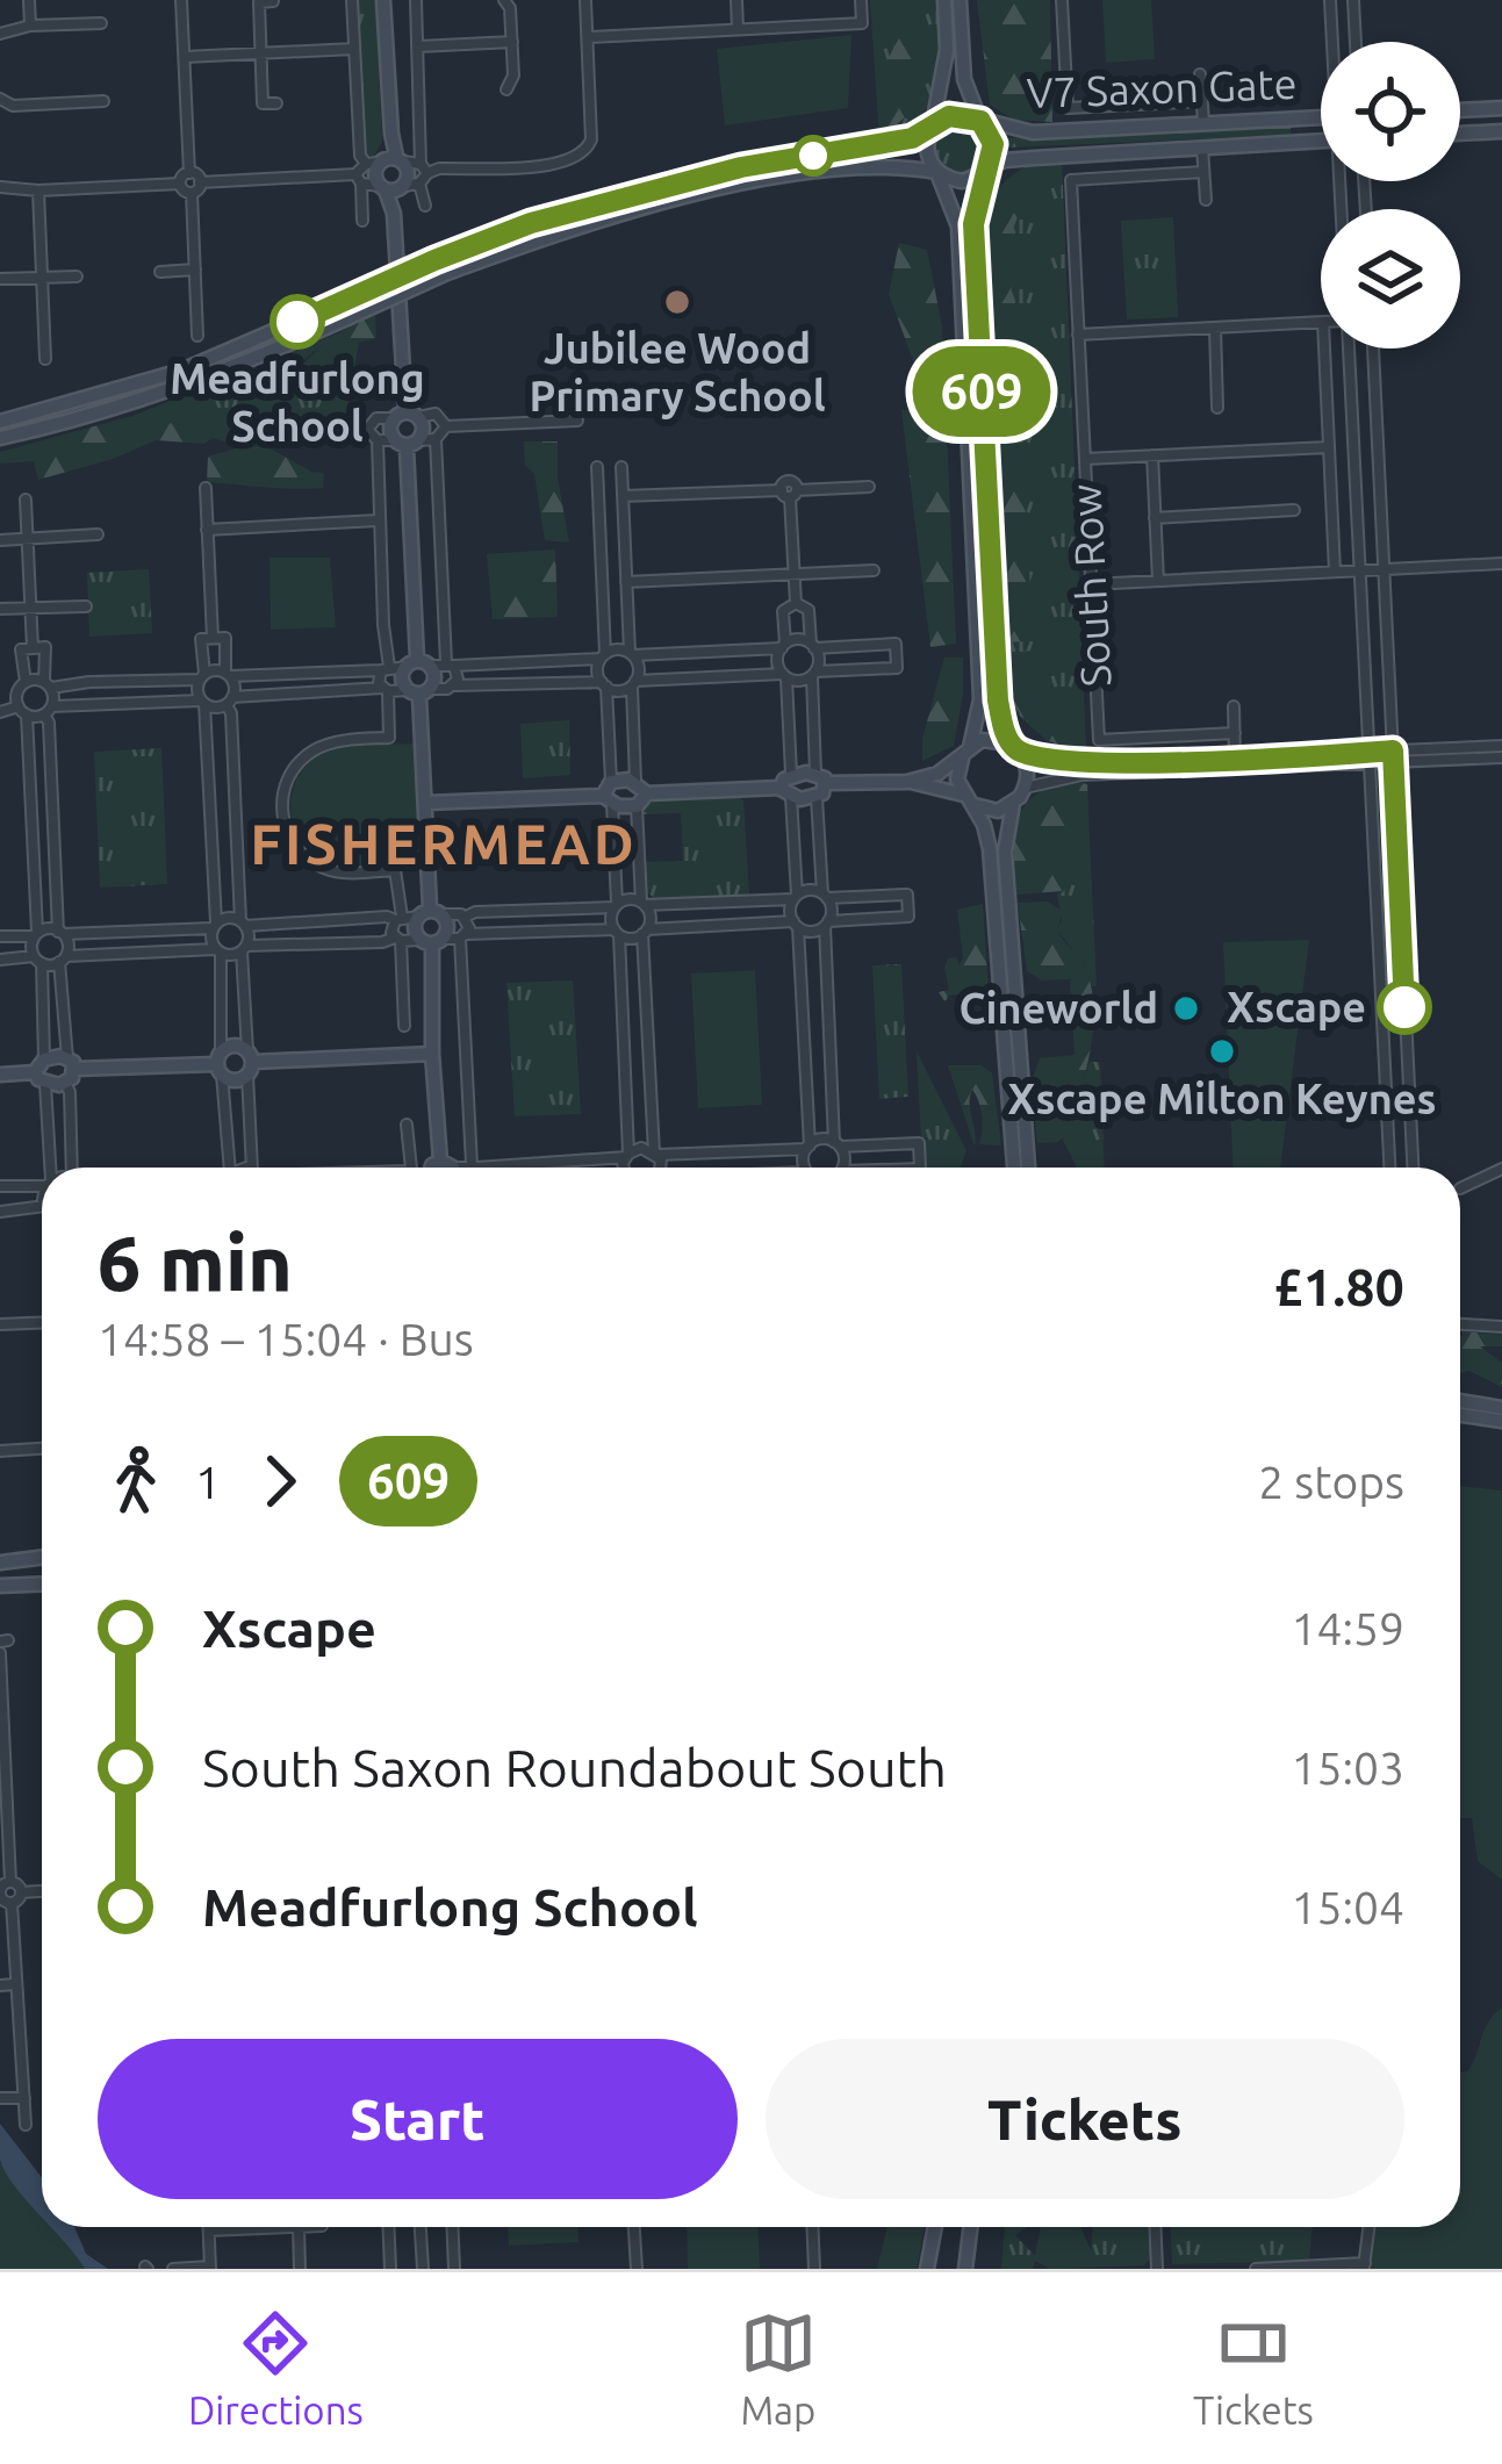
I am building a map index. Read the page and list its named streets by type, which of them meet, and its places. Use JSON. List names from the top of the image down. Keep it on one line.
{"streets":{"street":["V7 Saxon Gate","South Row"]},"districts":["FISHERMEAD"],"places":["Jubilee Wood Primary School","Meadfurlong School","Xscape","Cineworld","Xscape Milton Keynes"],"lines":["bus line 609"],"page":{"on_map":"609","heading":["6 min","14:58 – 15:04 · Bus","£1.80"],"legs":["1","609","2 stops"],"list":[{"name":"Xscape","value":"14:59"},{"name":"South Saxon Roundabout South","value":"15:03"},{"name":"Meadfurlong School","value":"15:04"}],"buttons":["Start","Tickets"],"tabs":["Directions","Map","Tickets"]}}
